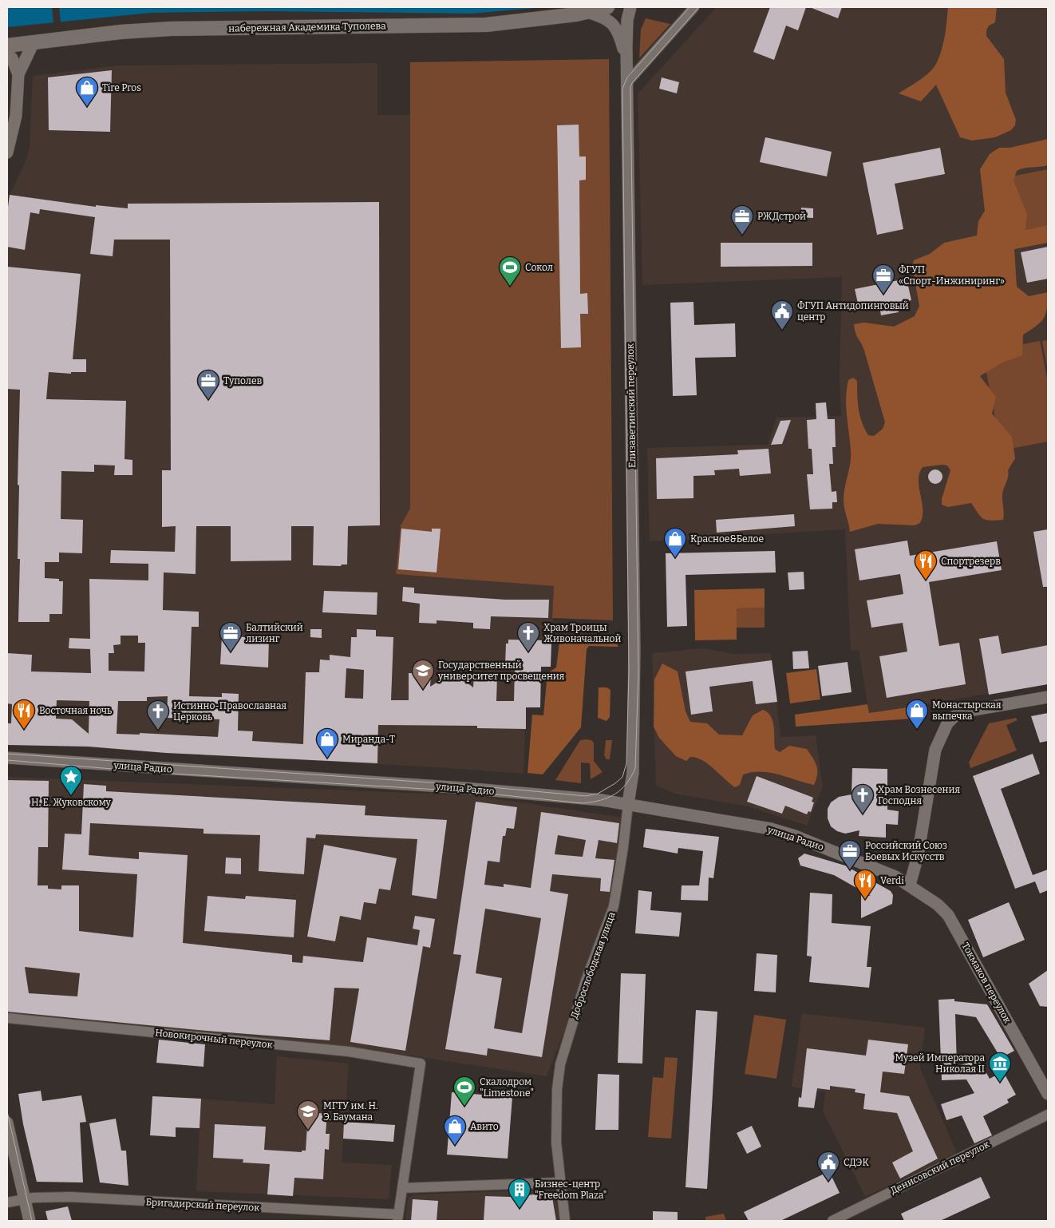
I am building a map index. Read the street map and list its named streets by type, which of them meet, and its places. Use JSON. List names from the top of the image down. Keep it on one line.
{"streets":{"main road":["набережная Академика Туполева"],"street":["Елизаветинский переулок","улица Радио","Доброслободская улица","Токмаков переулок","Новокирочный переулок","Денисовский переулок","Бригадирский переулок"]},"crossings":[["Елизаветинский переулок","улица Радио"],["Елизаветинский переулок","Доброслободская улица"],["улица Радио","Доброслободская улица"],["улица Радио","Токмаков переулок"]],"places":{"shop":["Tire Pros","Красное&Белое","Монастырская выпечка","Миранда-Т","Авито"],"office":["РЖДстрой","ФГУП «Спорт-Инжиниринг»","Туполев","Балтийский лизинг","Российский Союз Боевых Искусств"],"sports":["Сокол","Скалодром \"Limestone\""],"public building":["ФГУП Антидопинговый центр","СДЭК"],"restaurant":["Спортрезерв","Восточная ночь","Verdi"],"church":["Храм Троицы Живоначальной","Истинно-Православная Церковь","Храм Вознесения Господня"],"school or university":["Государственный университет просвещения","МГТУ им. Н. Э. Баумана"],"place":["Н. Е. Жуковскому"],"museum":["Музей Императора Николая II"],"building":["Бизнес-центр \"Freedom Plaza\""]}}
